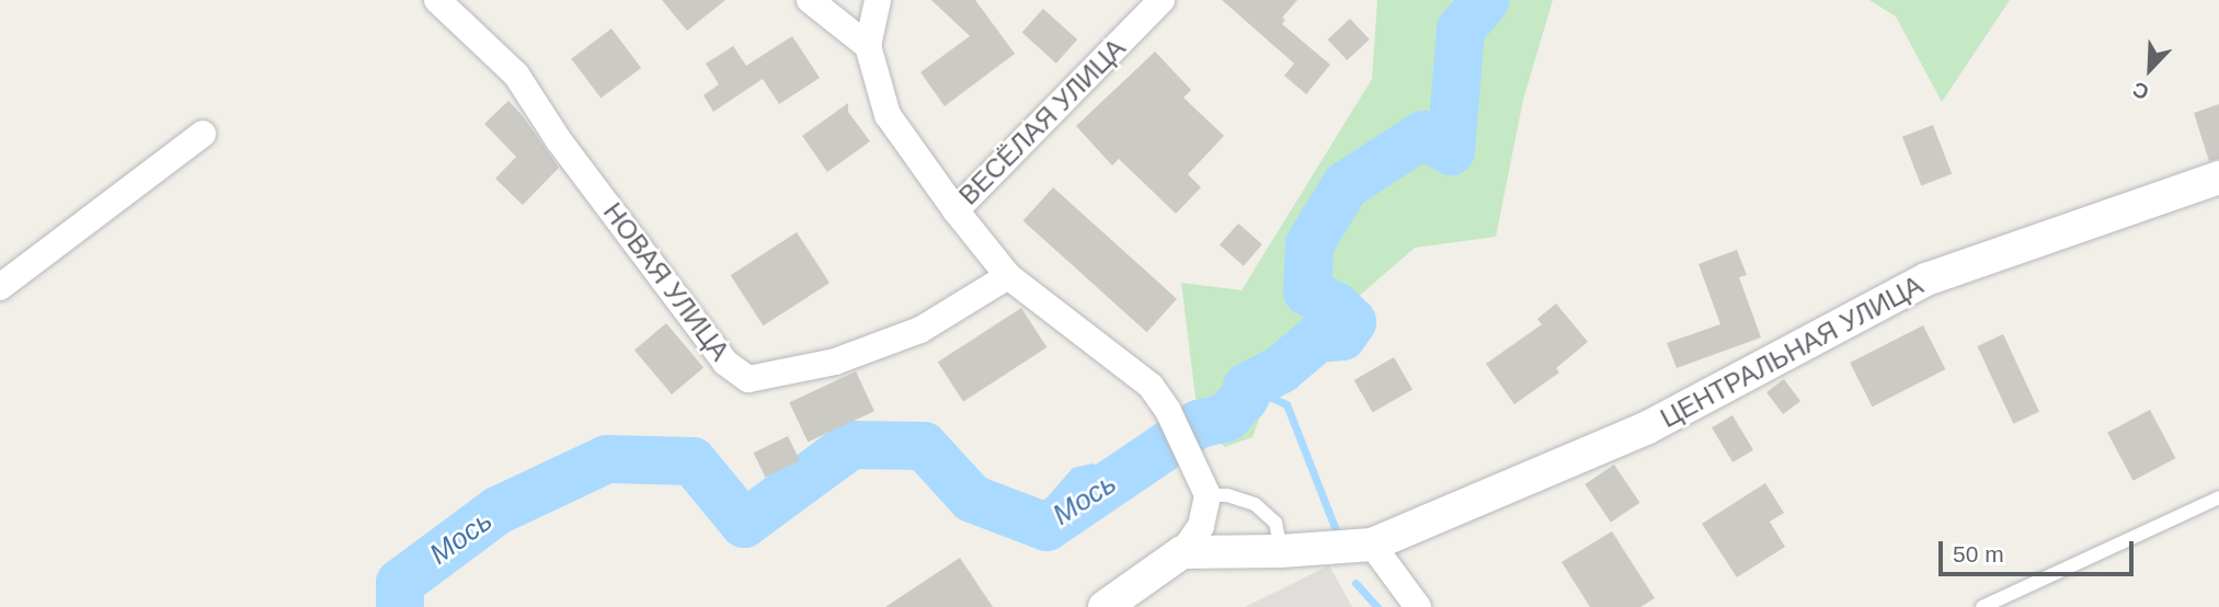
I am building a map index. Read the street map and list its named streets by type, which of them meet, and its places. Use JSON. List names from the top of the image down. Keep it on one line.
{"streets":{"street":["ВЕСЁЛАЯ УЛИЦА","НОВАЯ УЛИЦА","ЦЕНТРАЛЬНАЯ УЛИЦА"]},"water":["Мось"],"scale_bar":"50 m","north":"bottom left"}
